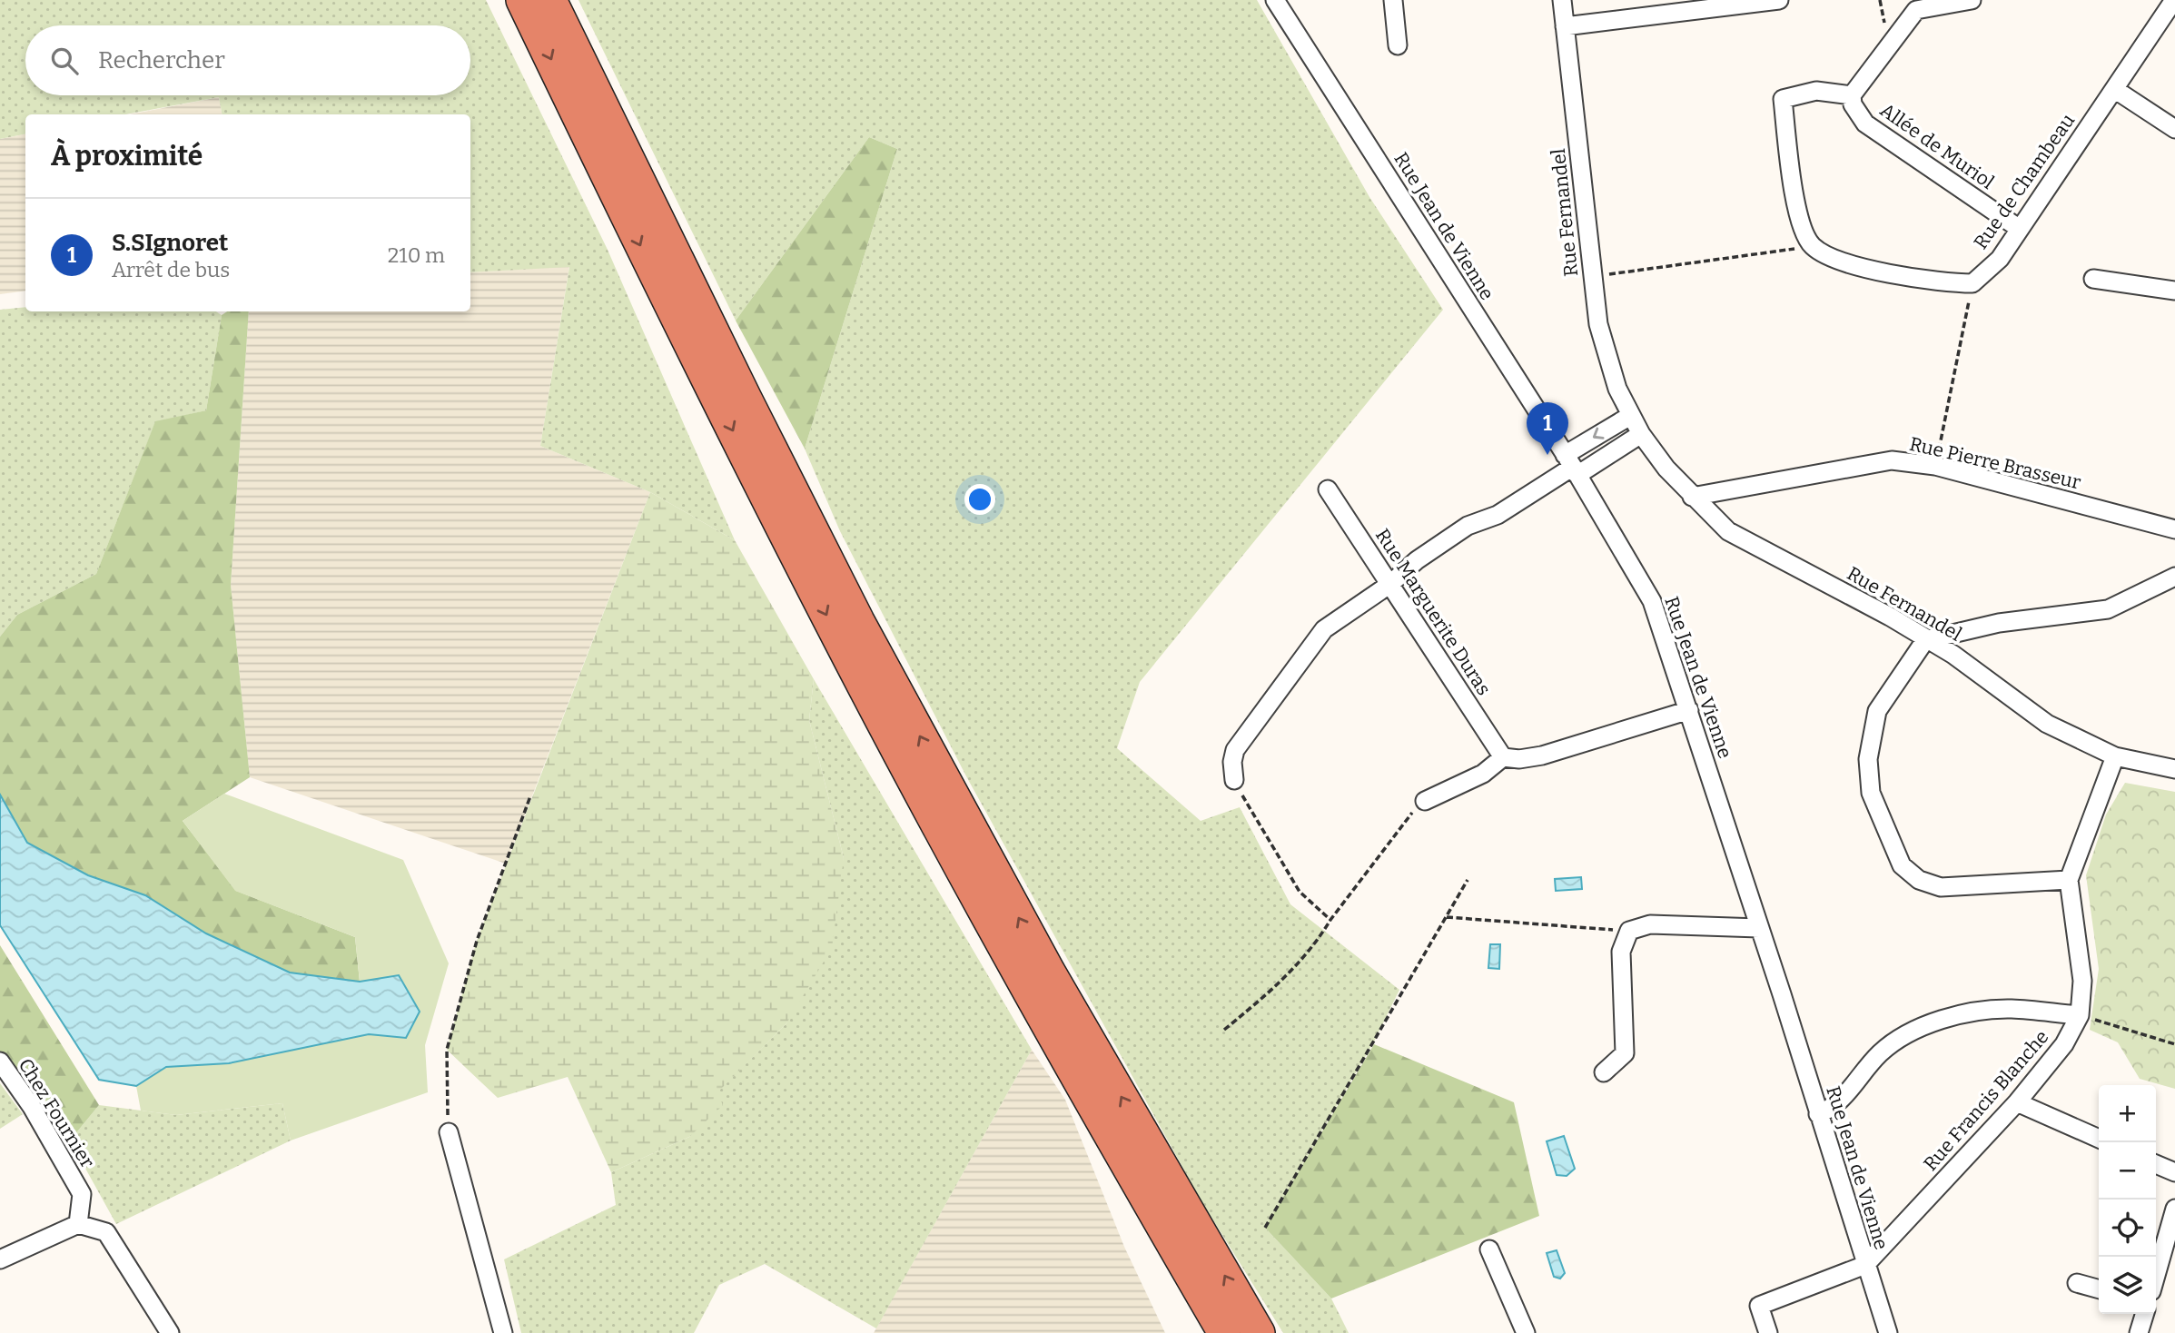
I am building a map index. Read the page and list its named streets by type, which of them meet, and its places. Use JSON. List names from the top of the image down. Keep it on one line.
{"streets":{"street":["Allée de Muriol","Rue de Chambeau","Rue Fernandel","Rue Jean de Vienne","Rue Pierre Brasseur","Rue Marguerite Duras","Rue Francis Blanche","Chez Fournier"]},"crossings":[["Allée de Muriol","Rue de Chambeau"],["Rue Fernandel","Rue Pierre Brasseur"],["Rue Fernandel","Rue Francis Blanche"],["Rue Jean de Vienne","Rue Francis Blanche"]],"page":{"search":"Rechercher","heading":"À proximité","list":[{"mark":"1","name":"S.SIgnoret","note":"Arrêt de bus","value":"210 m"}],"pins":"1","map_buttons":["+","−"]}}
